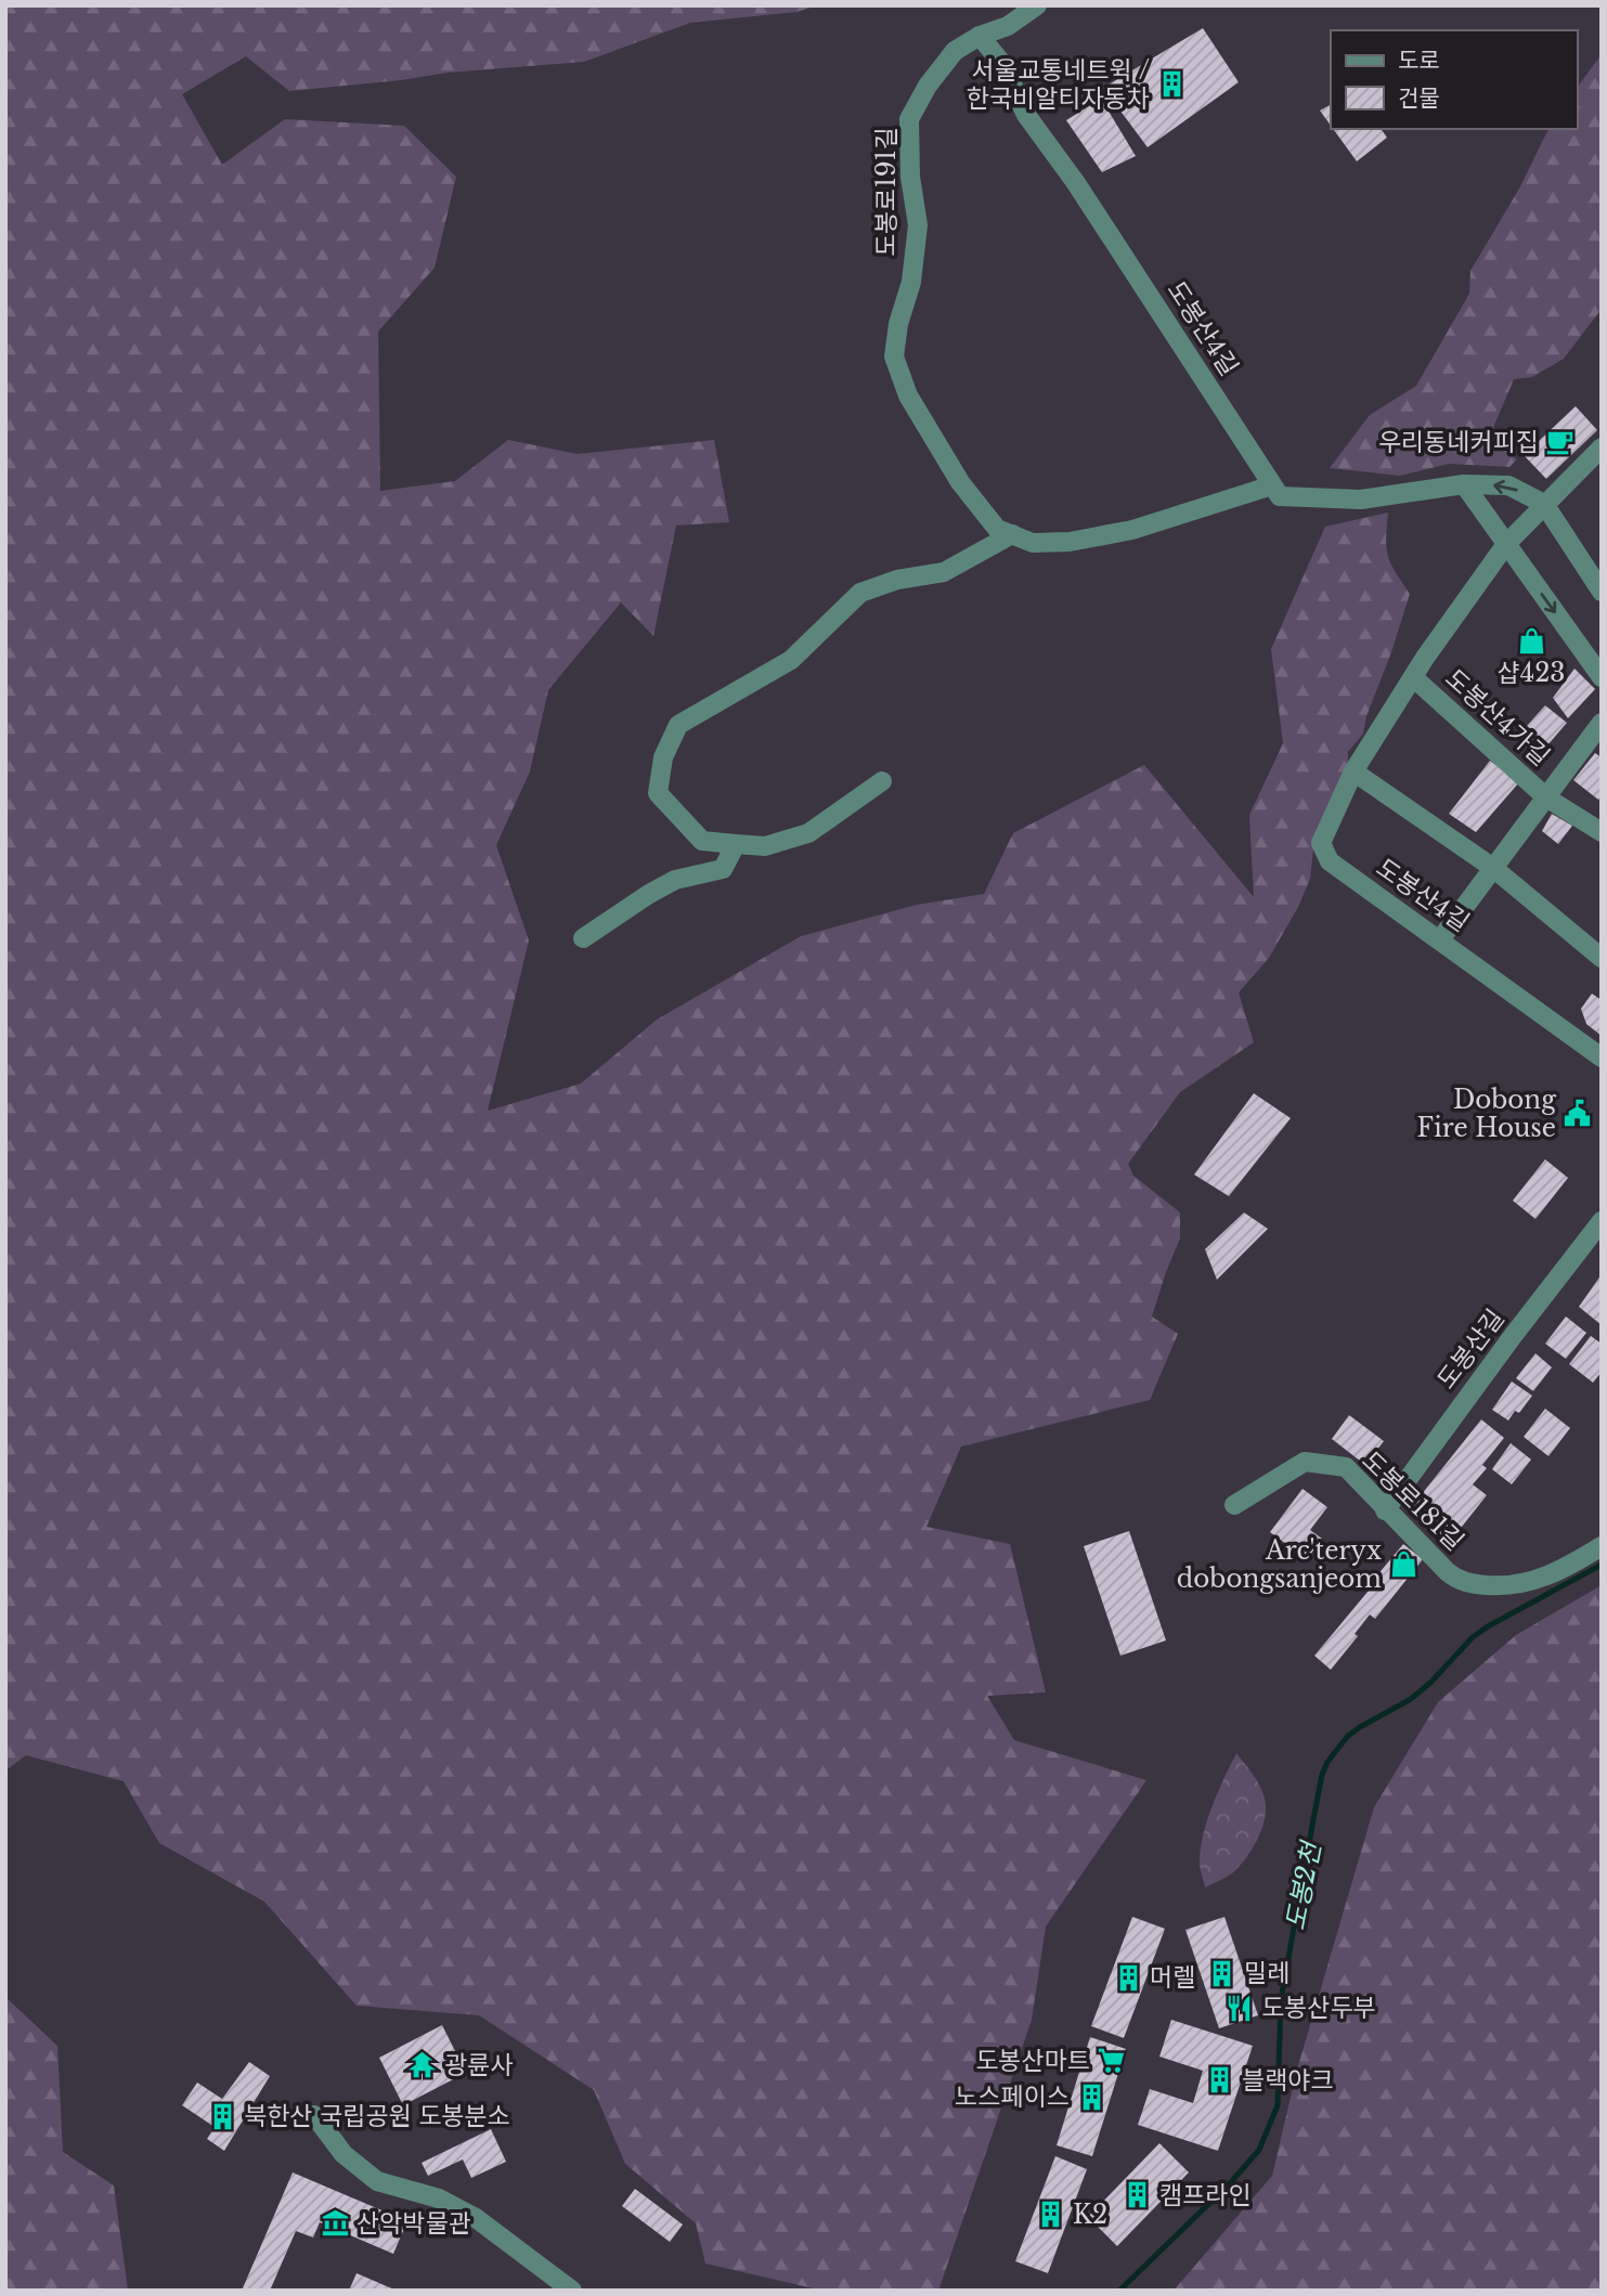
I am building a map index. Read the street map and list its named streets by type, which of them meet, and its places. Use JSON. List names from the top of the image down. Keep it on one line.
{"streets":{"street":["도봉로191길","도봉산4길","도봉산4가길","도봉산길","도봉로181길"]},"crossings":[["도봉로191길","도봉산4길"],["도봉산4길","도봉산4가길"],["도봉산길","도봉로181길"]],"water":["도봉2천"],"places":{"building":["서울교통네트윅 / 한국비알티자동차","밀레","머렐","블랙야크","노스페이스","북한산 국립공원 도봉분소","캠프라인","K2"],"cafe":["우리동네커피집"],"shop":["샵423","Arc'teryx dobongsanjeom"],"public building":["Dobong Fire House"],"restaurant":["도봉산두부"],"supermarket":["도봉산마트"],"temple":["광륜사"],"museum":["산악박물관"]},"legend":["도로","건물"]}
